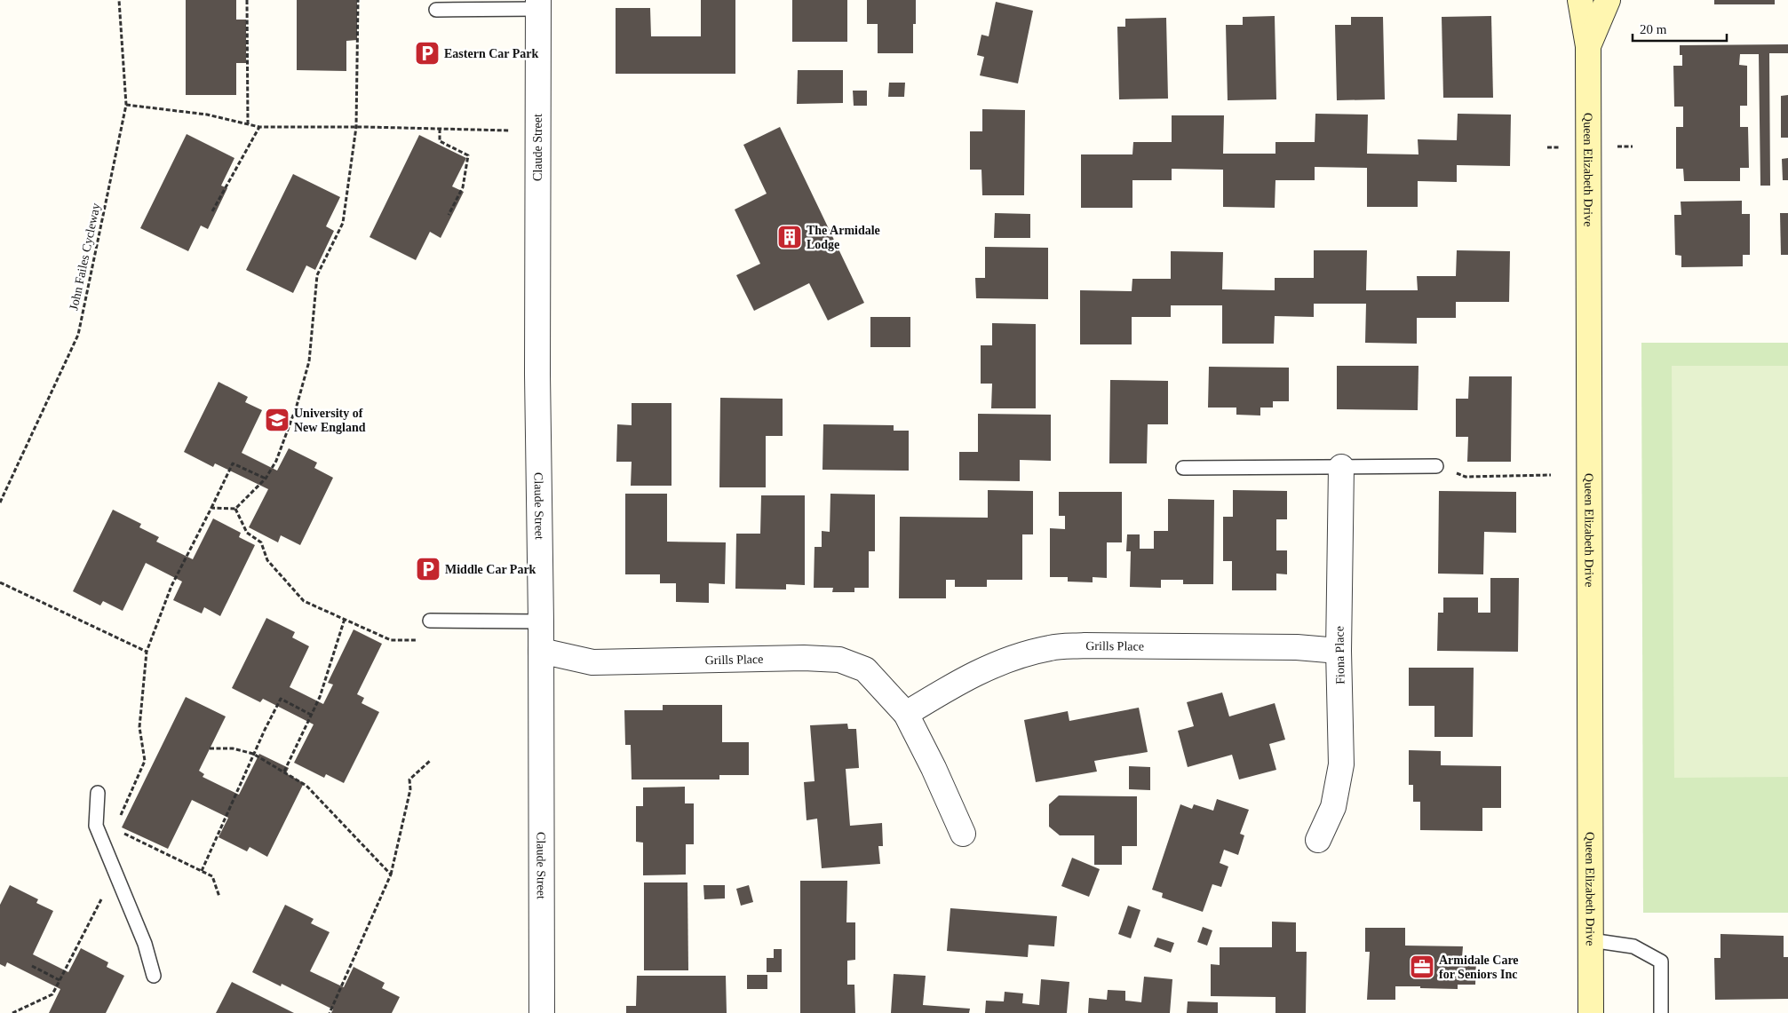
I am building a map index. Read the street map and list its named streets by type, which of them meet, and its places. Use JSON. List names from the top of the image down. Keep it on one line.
{"streets":{"main road":["Queen Elizabeth Drive"],"street":["Claude Street","Grills Place","Fiona Place"],"path":["John Failes Cycleway"]},"crossings":[["Claude Street","Grills Place"],["Grills Place","Fiona Place"]],"places":{"parking":["Eastern Car Park","Middle Car Park"],"building":["The Armidale Lodge"],"school or university":["University of New England"],"office":["Armidale Care for Seniors Inc"]},"scale_bar":"20 m"}
